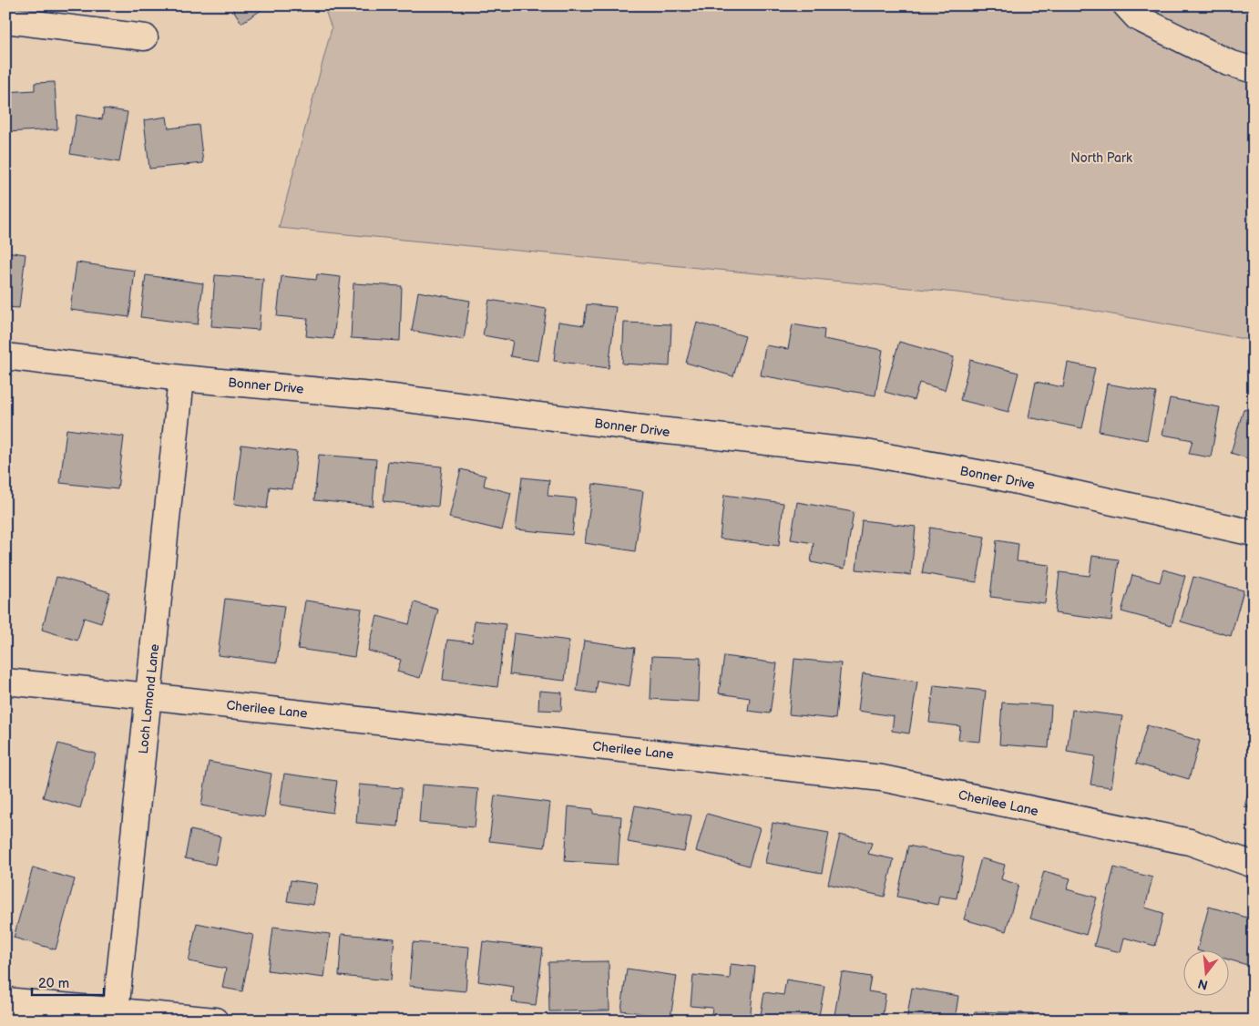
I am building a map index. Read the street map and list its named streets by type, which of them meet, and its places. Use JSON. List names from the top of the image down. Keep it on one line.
{"streets":{"street":["Bonner Drive","Loch Lomond Lane","Cherilee Lane"]},"crossings":[["Bonner Drive","Loch Lomond Lane"],["Loch Lomond Lane","Cherilee Lane"]],"parks":["North Park"],"scale_bar":"20 m","north":"bottom"}
